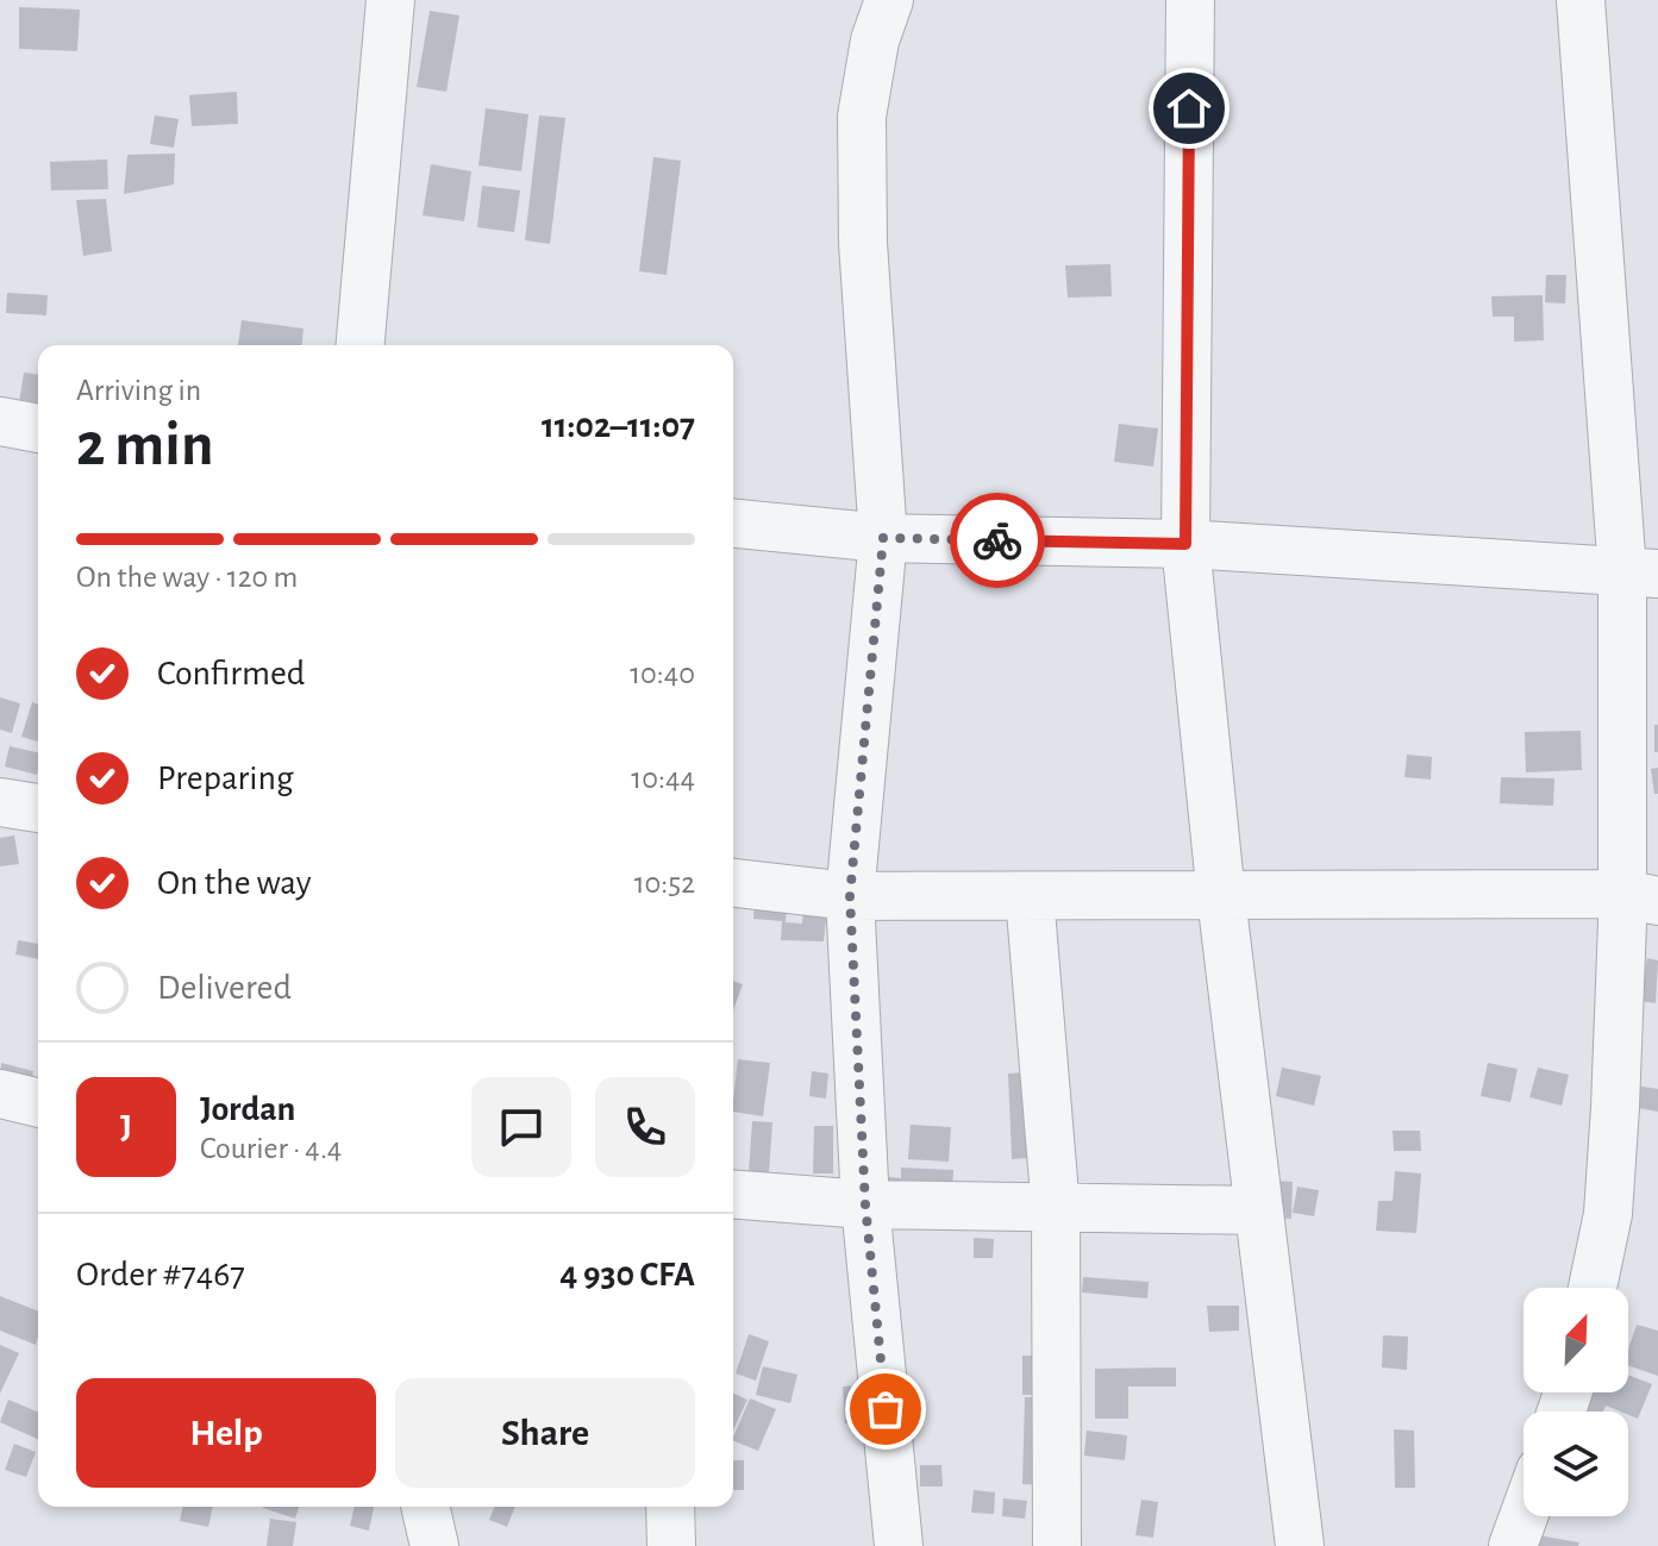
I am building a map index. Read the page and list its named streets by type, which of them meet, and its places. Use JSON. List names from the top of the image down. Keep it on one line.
{"north":"top right","page":{"heading":["2 min","Arriving in","11:02–11:07"],"panel":["Jordan","Courier · 4.4","Order #7467","4 930 CFA"],"bar":"On the way · 120 m","list":[["Confirmed","10:40"],["Preparing","10:44"],["On the way","10:52"],"Delivered"],"round":"J","buttons":["Help","Share"]}}
